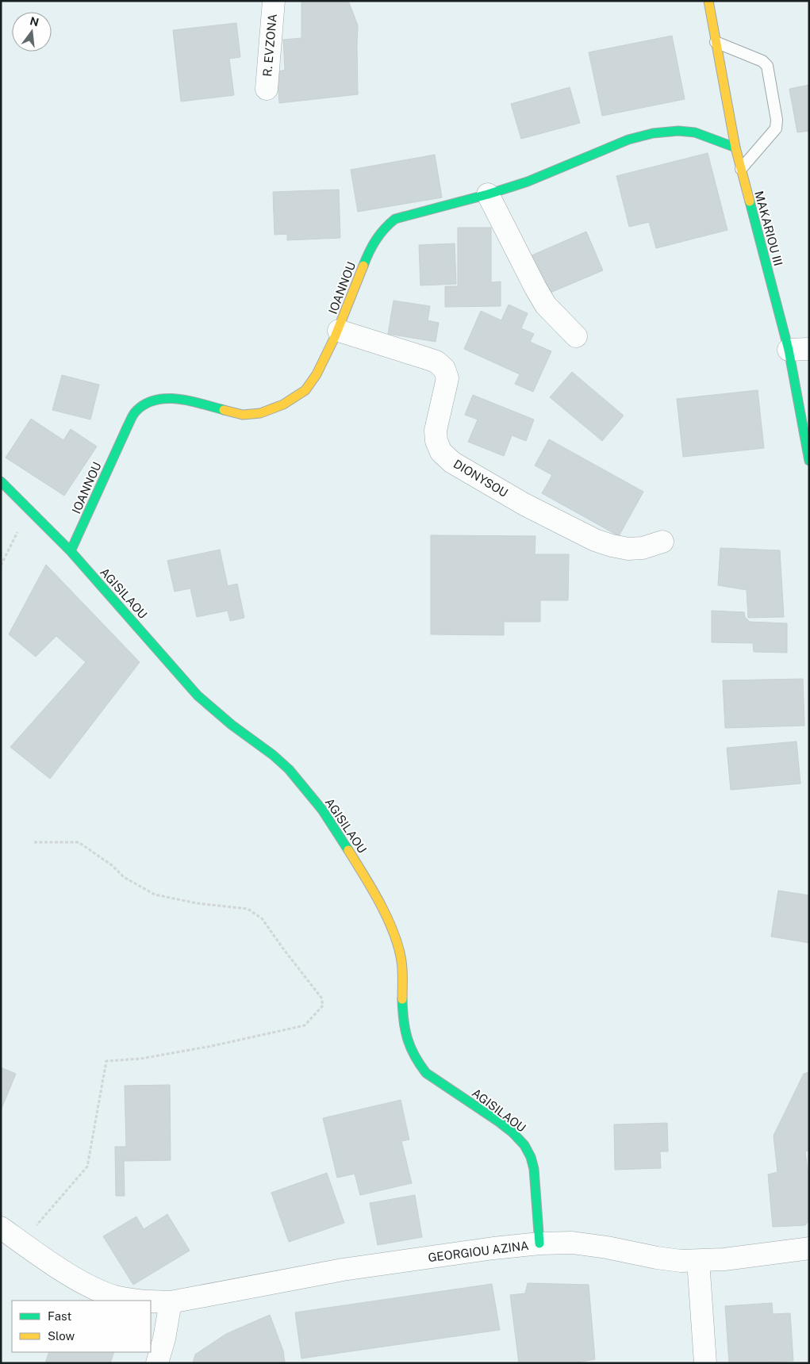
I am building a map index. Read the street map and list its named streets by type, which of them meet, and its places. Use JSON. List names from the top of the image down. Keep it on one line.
{"streets":{"street":["R. EVZONA","MAKARIOU III","IOANNOU","DIONYSOU","AGISILAOU","GEORGIOU AZINA"]},"crossings":[["MAKARIOU III","IOANNOU"],["IOANNOU","DIONYSOU"],["IOANNOU","AGISILAOU"],["AGISILAOU","GEORGIOU AZINA"]],"legend":["Fast","Slow"],"north":"top"}
